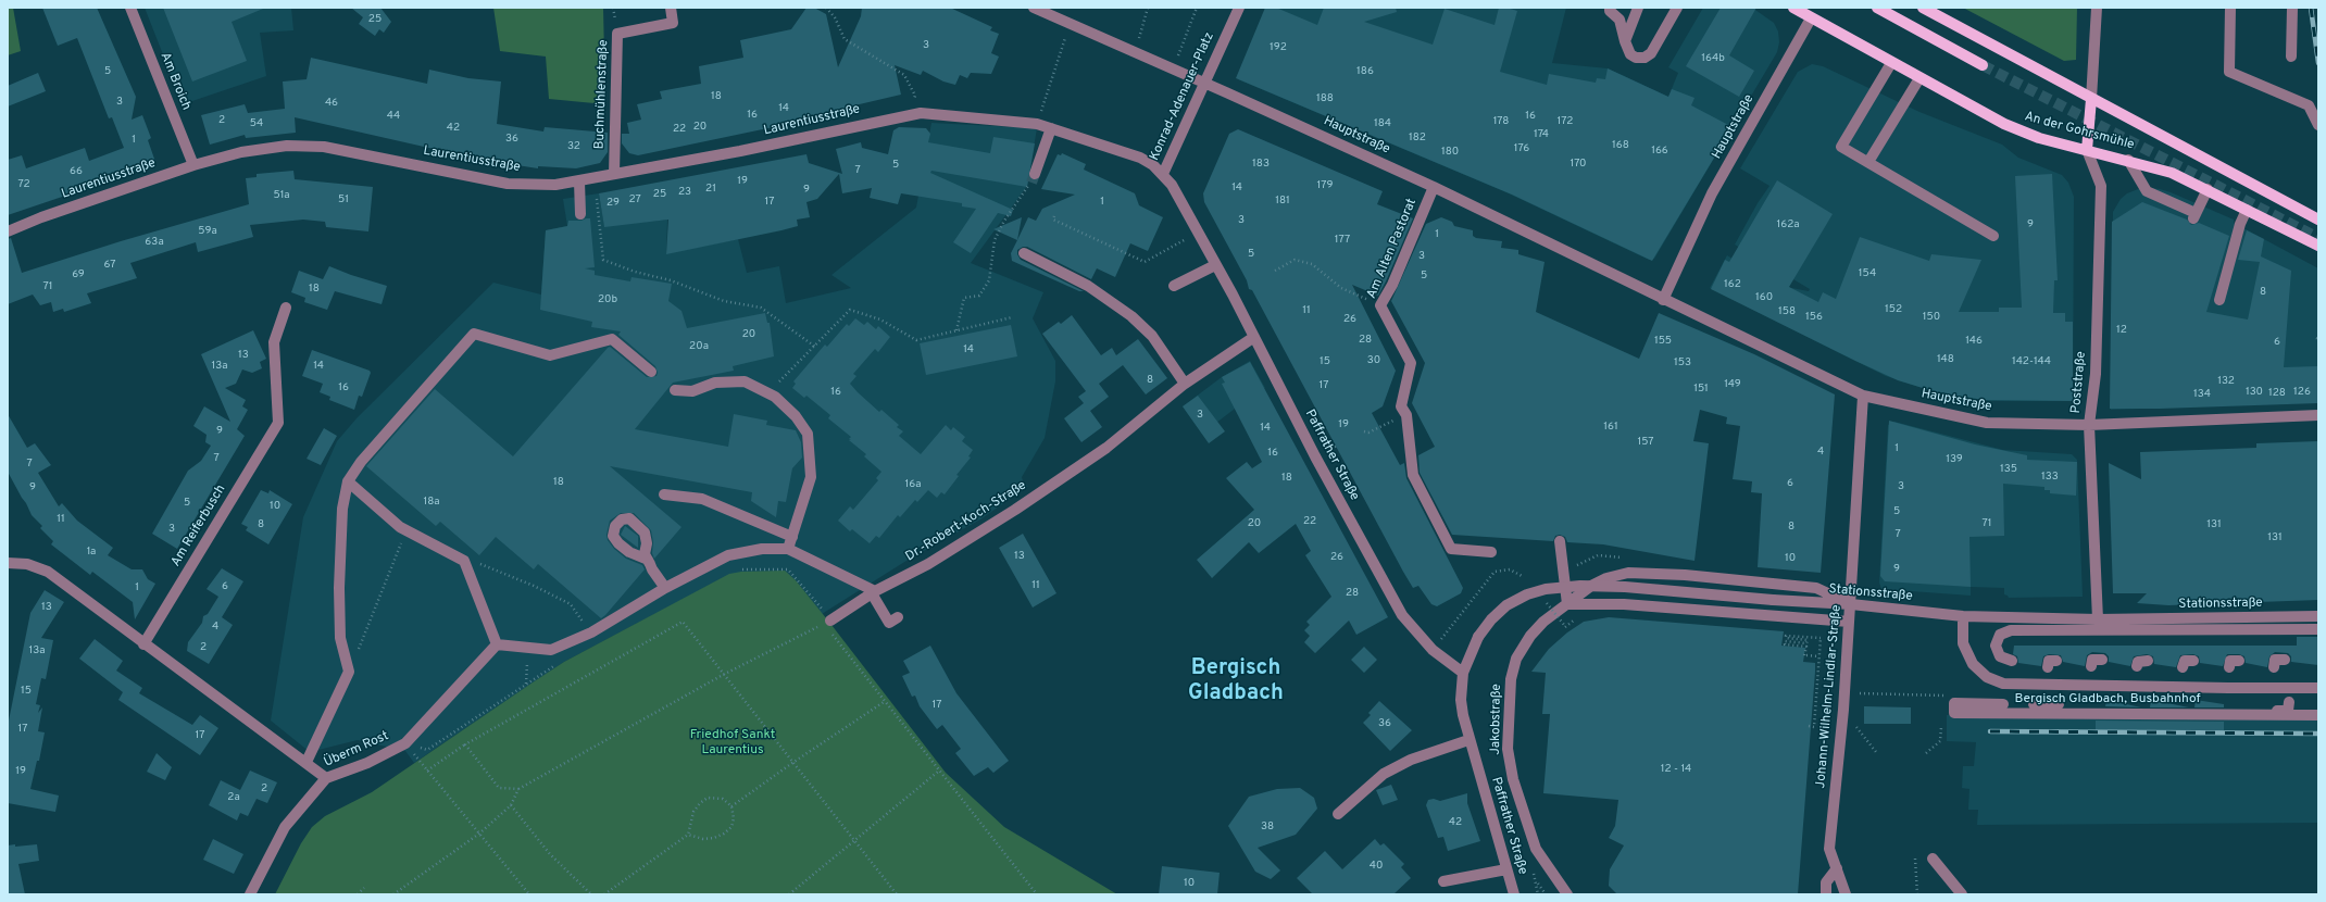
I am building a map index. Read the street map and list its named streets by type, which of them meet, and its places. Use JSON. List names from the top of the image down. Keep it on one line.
{"streets":{"main road":["An der Gohrsmühle"],"street":["Am Broich","Buchmühlenstraße","Konrad-Adenauer-Platz","Laurentiusstraße","Hauptstraße","Am Alten Pastorat","Poststraße","Paffrather Straße","Dr.-Robert-Koch-Straße","Am Reiferbusch","Stationsstraße","Johann-Wilhelm-Lindlar-Straße","Bergisch Gladbach, Busbahnhof","Jakobstraße","Überm Rost"]},"crossings":[["Am Broich","Laurentiusstraße"],["Buchmühlenstraße","Laurentiusstraße"],["Konrad-Adenauer-Platz","Laurentiusstraße"],["Konrad-Adenauer-Platz","Hauptstraße"],["Konrad-Adenauer-Platz","Paffrather Straße"],["Hauptstraße","An der Gohrsmühle"],["Hauptstraße","Am Alten Pastorat"],["Hauptstraße","Poststraße"],["Hauptstraße","Johann-Wilhelm-Lindlar-Straße"],["An der Gohrsmühle","Poststraße"],["Poststraße","Stationsstraße"],["Paffrather Straße","Dr.-Robert-Koch-Straße"],["Paffrather Straße","Stationsstraße"],["Stationsstraße","Johann-Wilhelm-Lindlar-Straße"],["Stationsstraße","Jakobstraße"],["Johann-Wilhelm-Lindlar-Straße","Jakobstraße"]],"districts":["Bergisch Gladbach"],"parks":["Friedhof Sankt Laurentius"],"house_numbers":["25","3","192","164b","5","186","18","188","3","46","14","16","44","16","2","178","172","54","184","20","42","22","174","182","36","1","168","32","176","166","180","183","170","5","7","66","19","72","179","14","21","9","23","25","51a","51","27","181","17","1","29","3","162a","9","59a","1","177","63a","5","3","67","154","69","5","162","71","18","8","160","20b","152","11","158","156","150","26","12","20","28","155","146","6","20a","14","13","148","30","15","142-144","153","13a","14","8","132","149","17","16","151","16","130","126","128","134","3","19","161","14","9","157","1","4","16","7","139","7","135","133","18","18","6","16a","3","9","18a","5","10","5","11","22","20","71","8","131","8","3","7","131","1a","13","26","10","9","11","6","1","28","13","4","2","13a","15","17","36","17","17","12 - 14","19","2","2a","42","38","40","10"]}
